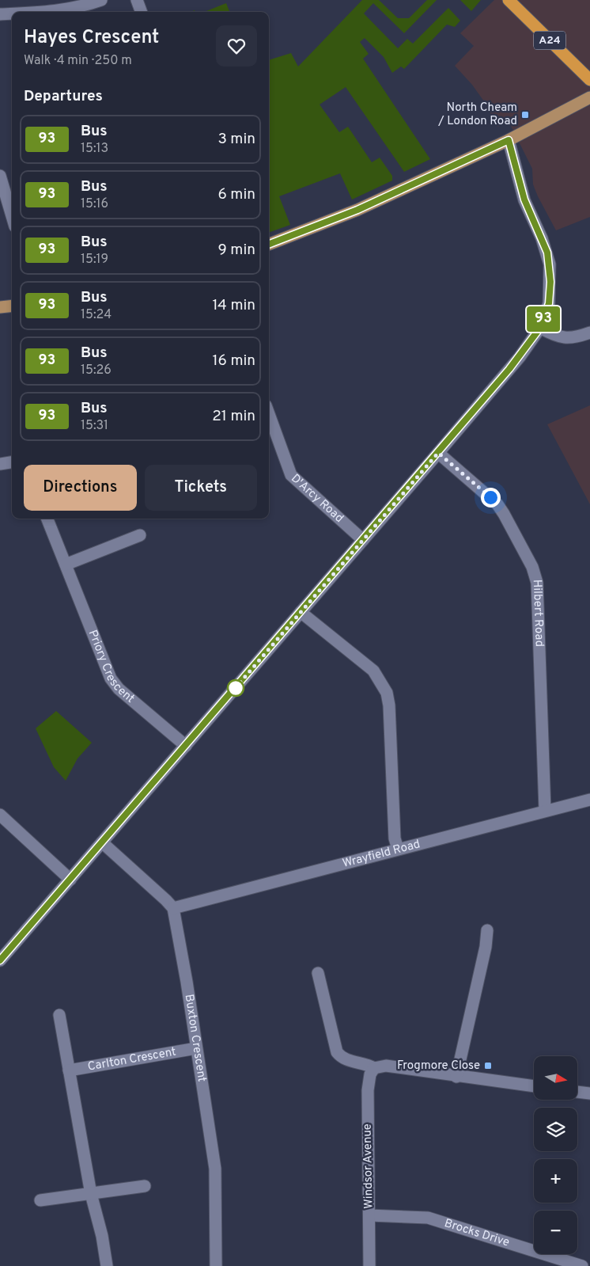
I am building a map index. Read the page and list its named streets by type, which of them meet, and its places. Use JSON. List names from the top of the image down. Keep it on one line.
{"streets":{"highway":["A24"],"street":["D'Arcy Road","Hilbert Road","Priory Crescent","Wrayfield Road","Buxton Crescent","Carlton Crescent","Windsor Avenue","Brocks Drive"]},"crossings":[["Hilbert Road","Wrayfield Road"],["Wrayfield Road","Buxton Crescent"],["Buxton Crescent","Carlton Crescent"],["Windsor Avenue","Brocks Drive"]],"places":{"transit":["North Cheam / London Road","Frogmore Close"]},"lines":["bus line 93"],"north":"right","page":{"on_map":"93","heading":[["Hayes Crescent","Walk · 4 min · 250 m"],"Departures"],"list":[{"mark":"93","name":"Bus","note":"15:13","value":"3 min"},{"mark":"93","name":"Bus","note":"15:16","value":"6 min"},{"mark":"93","name":"Bus","note":"15:19","value":"9 min"},{"mark":"93","name":"Bus","note":"15:24","value":"14 min"},{"mark":"93","name":"Bus","note":"15:26","value":"16 min"},{"mark":"93","name":"Bus","note":"15:31","value":"21 min"}],"buttons":["Directions","Tickets"],"map_buttons":["+","−"]}}
